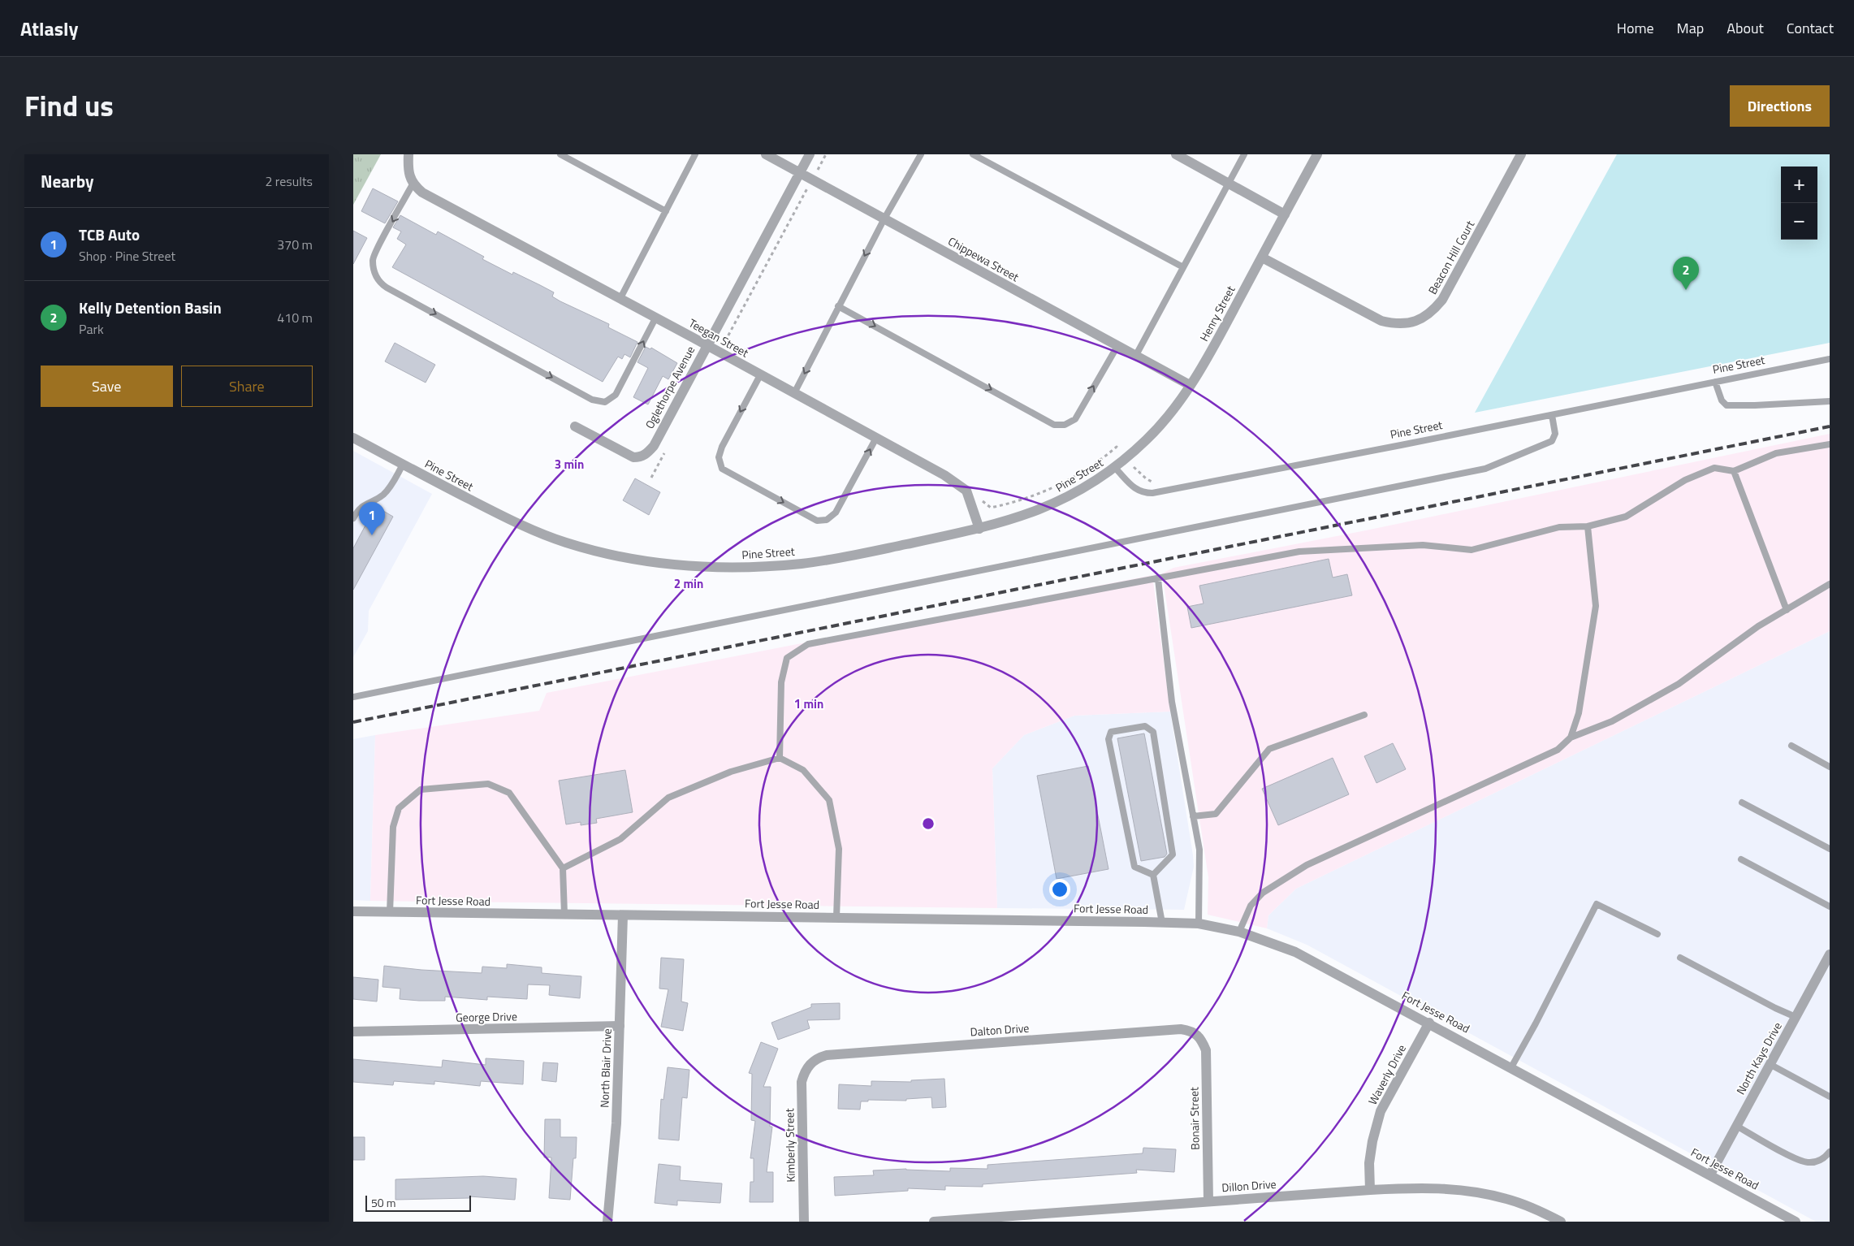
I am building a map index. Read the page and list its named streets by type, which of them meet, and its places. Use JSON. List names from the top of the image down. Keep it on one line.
{"streets":{"street":["Beacon Hill Court","Chippewa Street","Henry Street","Teegan Street","Pine Street","Oglethorpe Avenue","Fort Jesse Road","George Drive","Dalton Drive","North Kays Drive","North Blair Drive","Waverly Drive","Bonair Street","Kimberly Street","Dillon Drive"]},"crossings":[["Beacon Hill Court","Henry Street"],["Chippewa Street","Henry Street"],["Chippewa Street","Oglethorpe Avenue"],["Henry Street","Pine Street"],["Teegan Street","Pine Street"],["Teegan Street","Oglethorpe Avenue"],["Fort Jesse Road","North Kays Drive"],["Fort Jesse Road","North Blair Drive"],["Fort Jesse Road","Waverly Drive"],["George Drive","North Blair Drive"],["Dalton Drive","Bonair Street"],["Dalton Drive","Kimberly Street"],["Waverly Drive","Dillon Drive"],["Bonair Street","Dillon Drive"]],"scale_bar":"50 m","page":{"header":"Atlasly","nav":["Home","Map","About","Contact"],"title":"Find us","buttons":["Directions",["Save","Share"]],"heading":["Nearby","2 results"],"map_buttons":["+","−"],"list":[{"mark":"1","name":"TCB Auto","note":"Shop · Pine Street","value":"370 m"},{"mark":"2","name":"Kelly Detention Basin","note":"Park","value":"410 m"}],"pins":["2","1"],"scale":"50 m"},"rings":["3 min","2 min","1 min"]}
